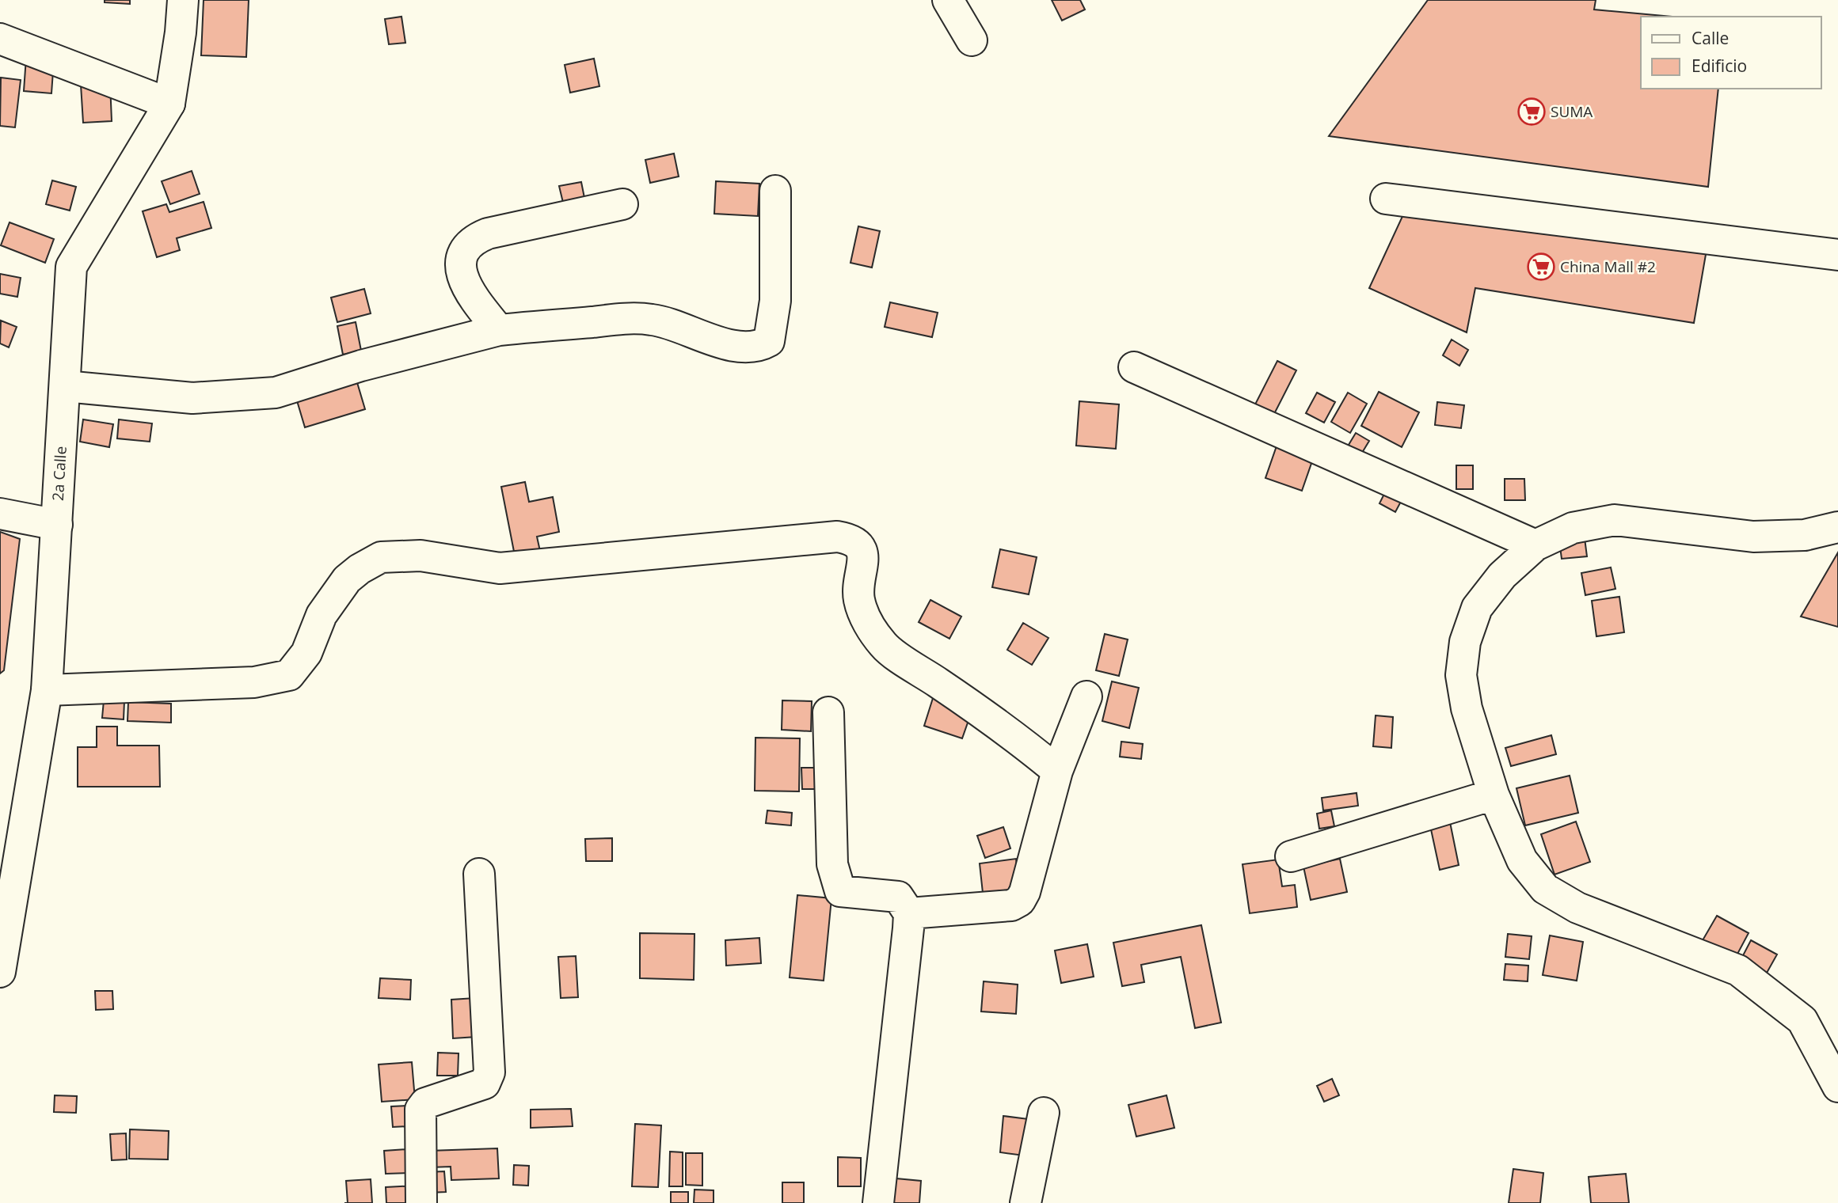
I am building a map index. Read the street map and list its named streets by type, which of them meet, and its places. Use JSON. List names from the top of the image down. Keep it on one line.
{"streets":{"street":["2a Calle"]},"places":{"supermarket":["SUMA","China Mall #2"]},"legend":["Calle","Edificio"]}
